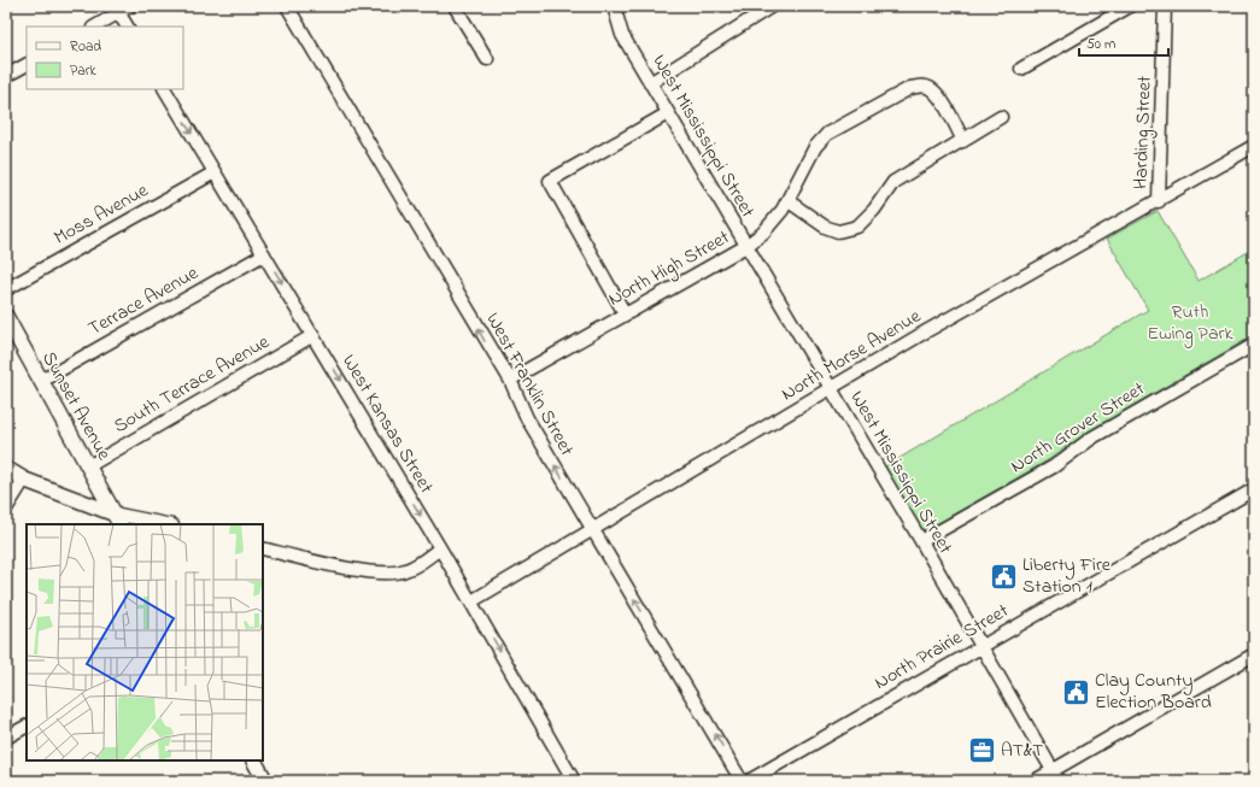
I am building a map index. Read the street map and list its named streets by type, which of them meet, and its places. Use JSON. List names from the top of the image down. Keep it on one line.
{"streets":{"main road":["Sunset Avenue"],"street":["Harding Street","West Mississippi Street","Moss Avenue","North High Street","Terrace Avenue","North Morse Avenue","South Terrace Avenue","West Franklin Street","West Kansas Street","North Grover Street","North Prairie Street"]},"crossings":[["Harding Street","North Morse Avenue"],["West Mississippi Street","North High Street"],["West Mississippi Street","North Morse Avenue"],["West Mississippi Street","North Grover Street"],["West Mississippi Street","North Prairie Street"],["Moss Avenue","West Kansas Street"],["North High Street","West Franklin Street"],["Terrace Avenue","Sunset Avenue"],["Terrace Avenue","West Kansas Street"],["North Morse Avenue","West Franklin Street"],["North Morse Avenue","West Kansas Street"],["South Terrace Avenue","Sunset Avenue"],["South Terrace Avenue","West Kansas Street"]],"one_way":["West Franklin Street","West Kansas Street"],"parks":["Ruth Ewing Park"],"places":{"public building":["Liberty Fire Station 1","Clay County Election Board"],"office":["AT&T"]},"legend":["Road","Park"],"scale_bar":"50 m"}
